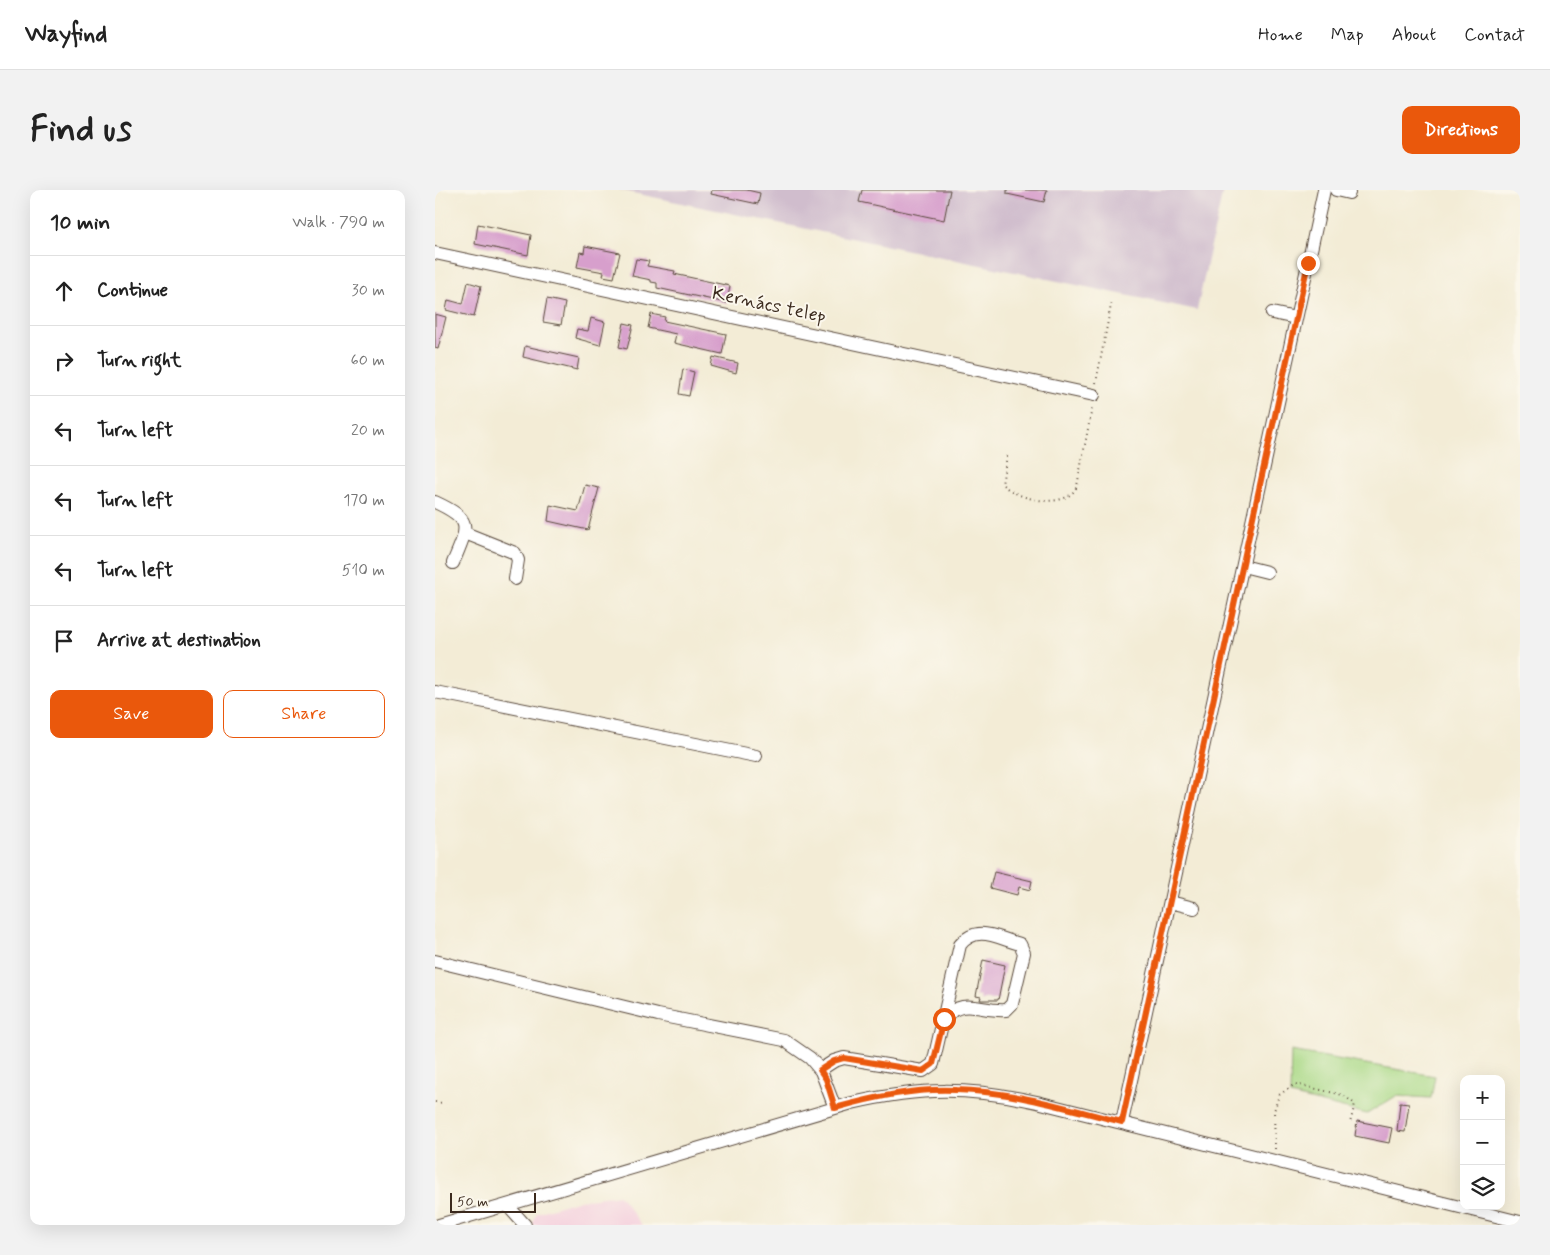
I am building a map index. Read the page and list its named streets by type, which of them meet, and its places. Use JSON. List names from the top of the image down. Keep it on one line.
{"streets":{"street":["Kernács telep"]},"scale_bar":"50 m","page":{"header":"Wayfind","nav":["Home","Map","About","Contact"],"buttons":["Directions",["Save","Share"]],"title":"Find us","heading":["10 min","Walk · 790 m"],"list":[["Continue","30 m"],["Turn right","60 m"],["Turn left","20 m"],["Turn left","170 m"],["Turn left","510 m"],"Arrive at destination"],"map_buttons":["+","−"],"scale":"50 m"}}
